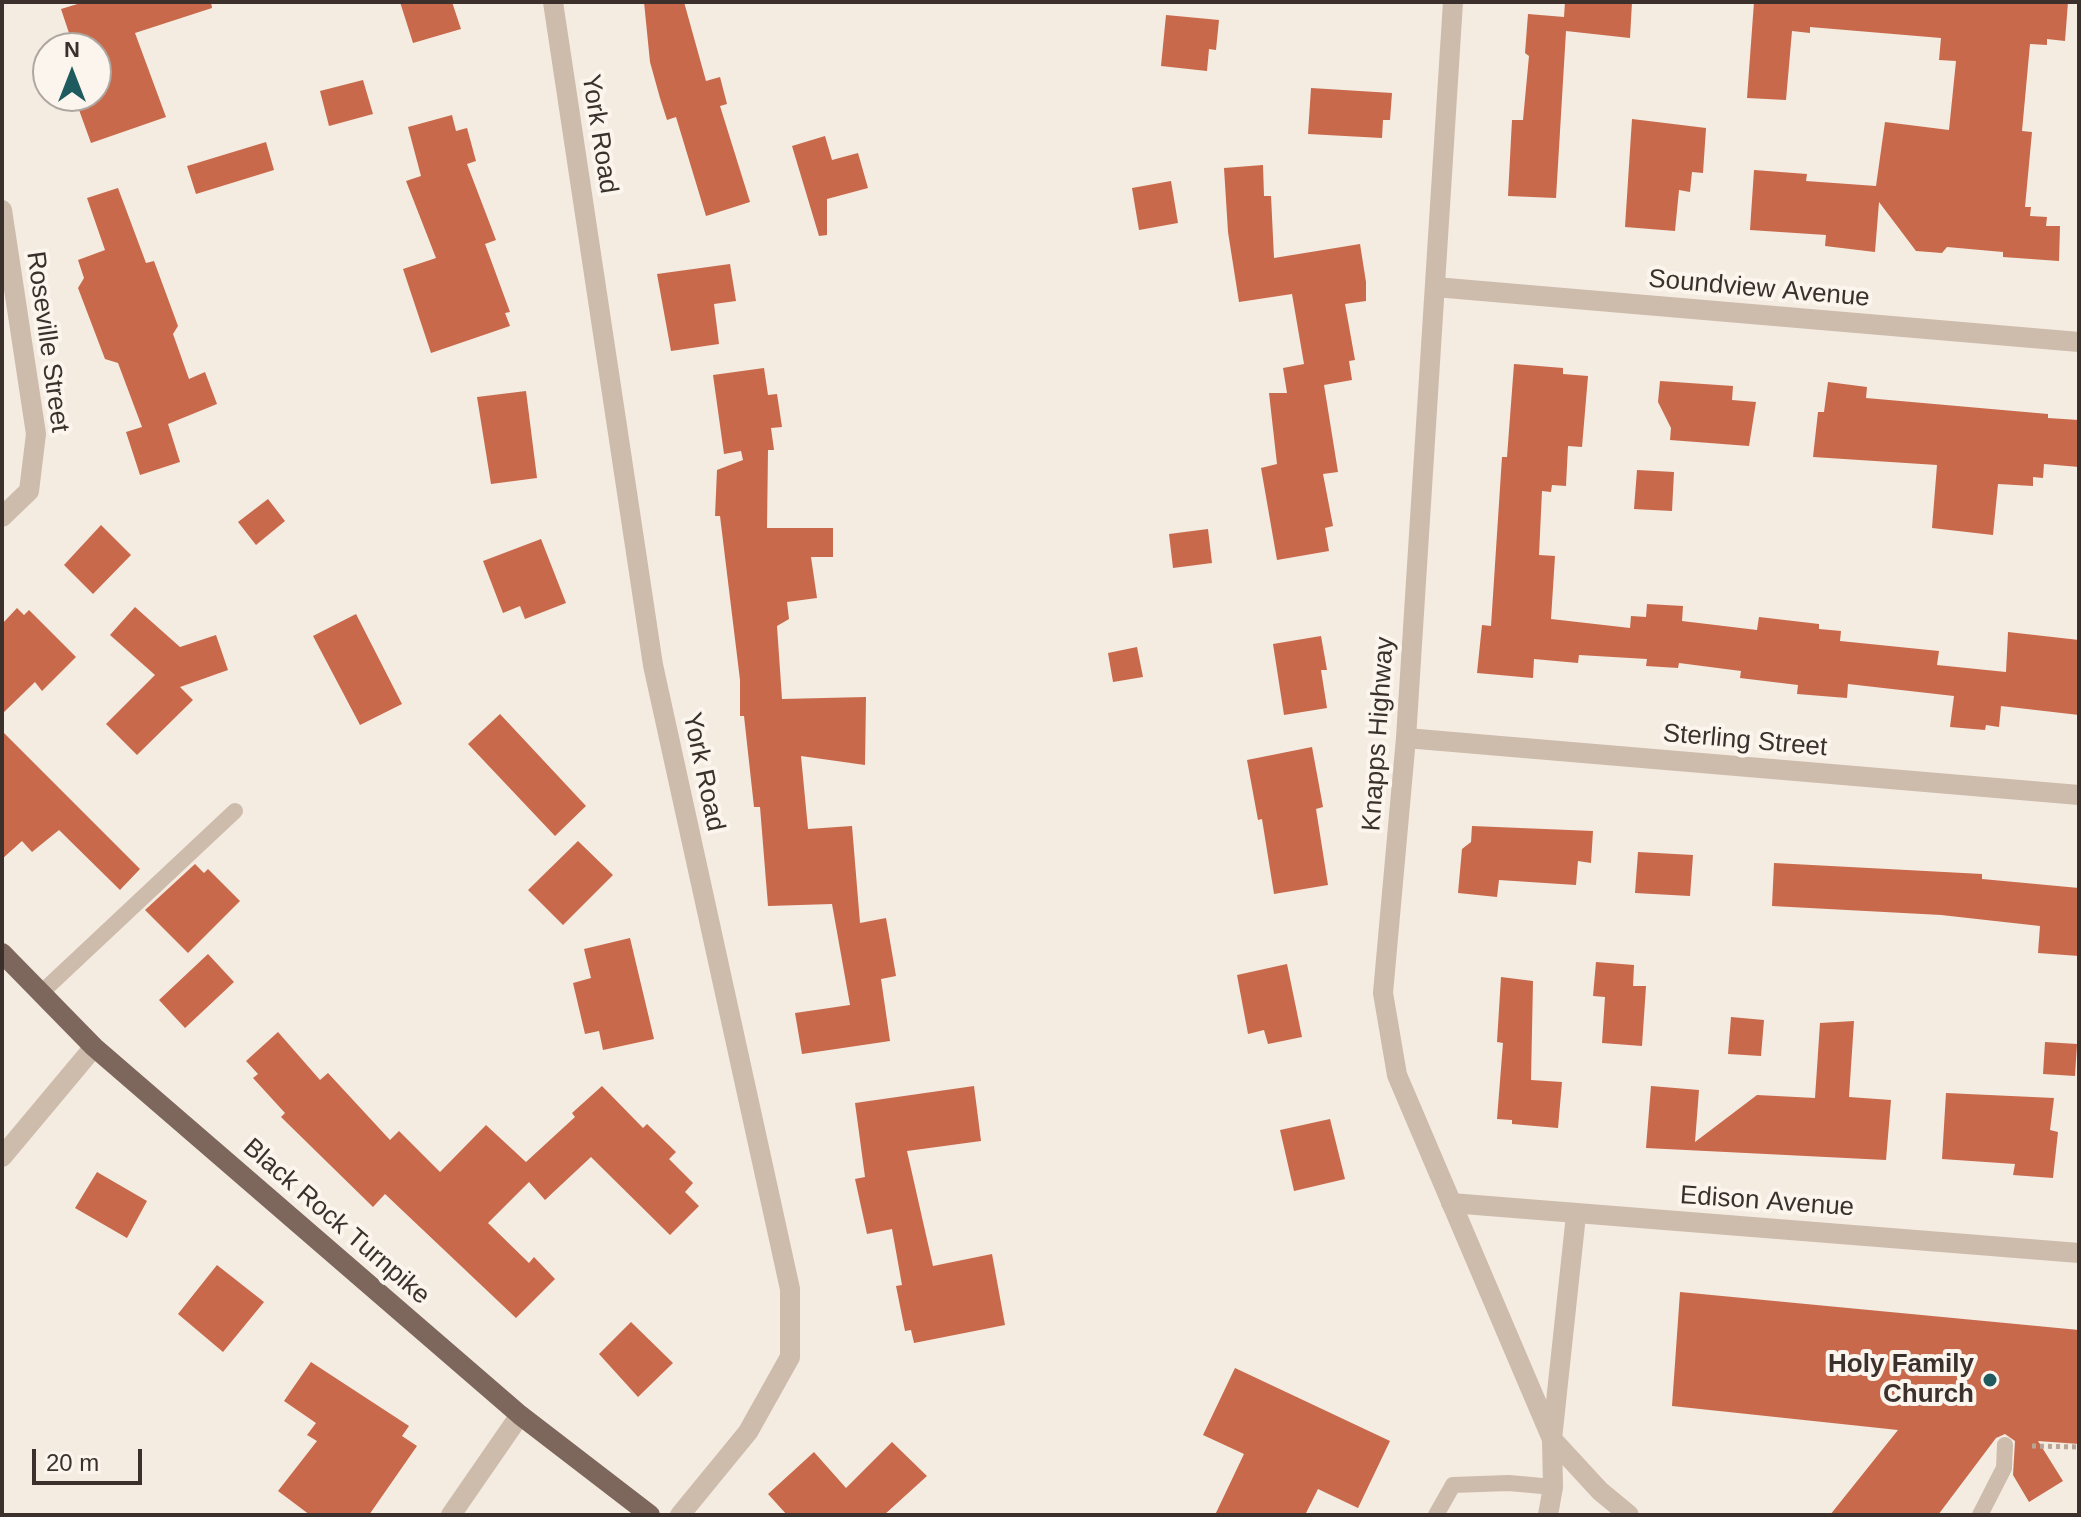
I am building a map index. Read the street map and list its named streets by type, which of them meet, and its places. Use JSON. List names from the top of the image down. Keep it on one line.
{"streets":{"main road":["Black Rock Turnpike"],"street":["York Road","Soundview Avenue","Roseville Street","Knapps Highway","Sterling Street","Edison Avenue"]},"crossings":[["Soundview Avenue","Knapps Highway"],["Knapps Highway","Sterling Street"],["Knapps Highway","Edison Avenue"]],"places":["Holy Family Church"],"scale_bar":"20 m","north":"top"}
